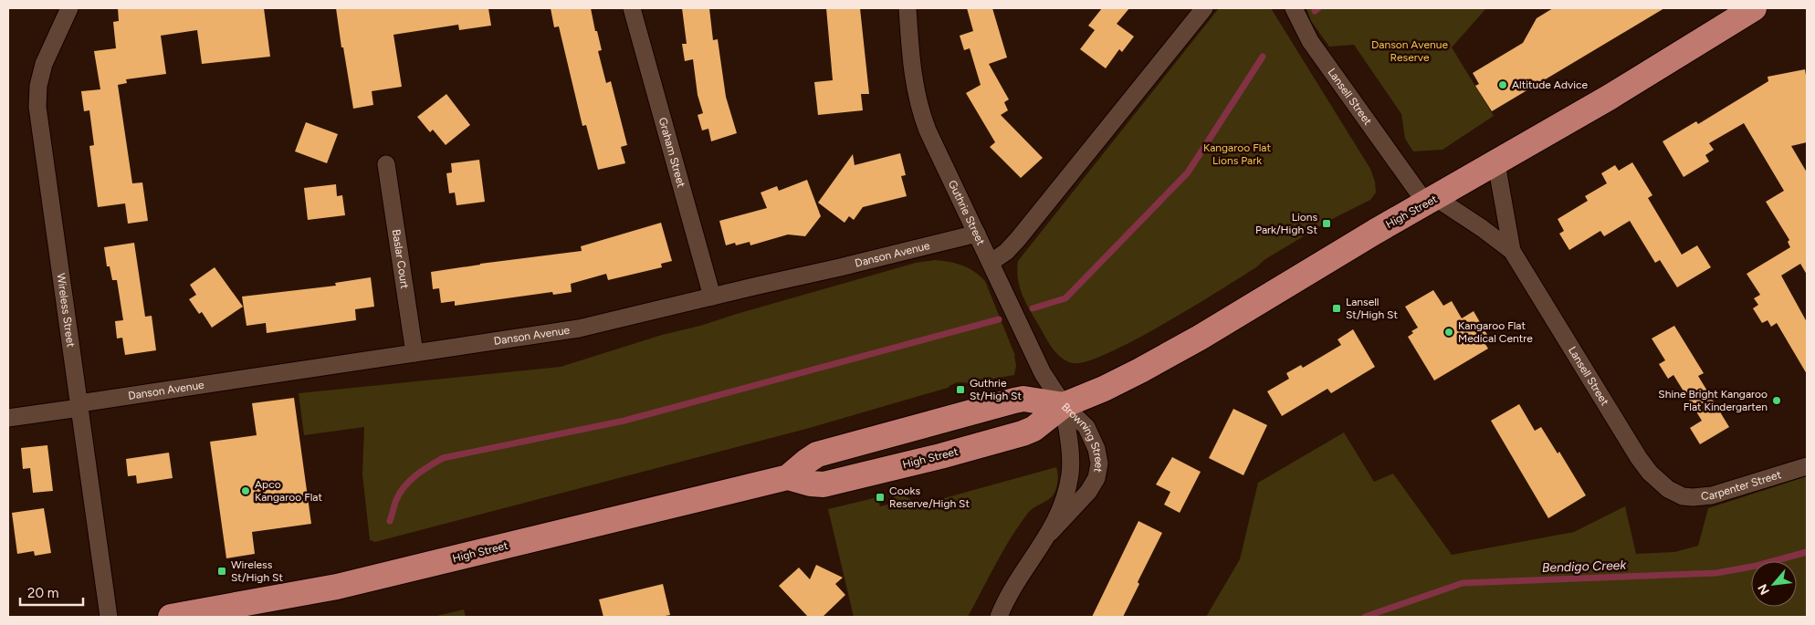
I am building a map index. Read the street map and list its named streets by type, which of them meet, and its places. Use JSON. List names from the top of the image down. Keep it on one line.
{"streets":{"highway":["High Street"],"street":["Lansell Street","Graham Street","Guthrie Street","Danson Avenue","Baslar Court","Wireless Street","Browning Street","Carpenter Street"]},"crossings":[["Lansell Street","High Street"],["Lansell Street","Carpenter Street"],["Graham Street","Danson Avenue"],["High Street","Guthrie Street"],["High Street","Browning Street"],["Guthrie Street","Danson Avenue"],["Guthrie Street","Browning Street"],["Danson Avenue","Baslar Court"],["Danson Avenue","Wireless Street"]],"water":["Bendigo Creek"],"parks":["Danson Avenue Reserve","Kangaroo Flat Lions Park"],"places":{"other":["Altitude Advice","Kangaroo Flat Medical Centre","Shine Bright Kangaroo Flat Kindergarten","Apco Kangaroo Flat"],"transit":["Lions Park/High St","Lansell St/High St","Guthrie St/High St","Cooks Reserve/High St","Wireless St/High St"]},"scale_bar":"20 m","north":"bottom left"}
